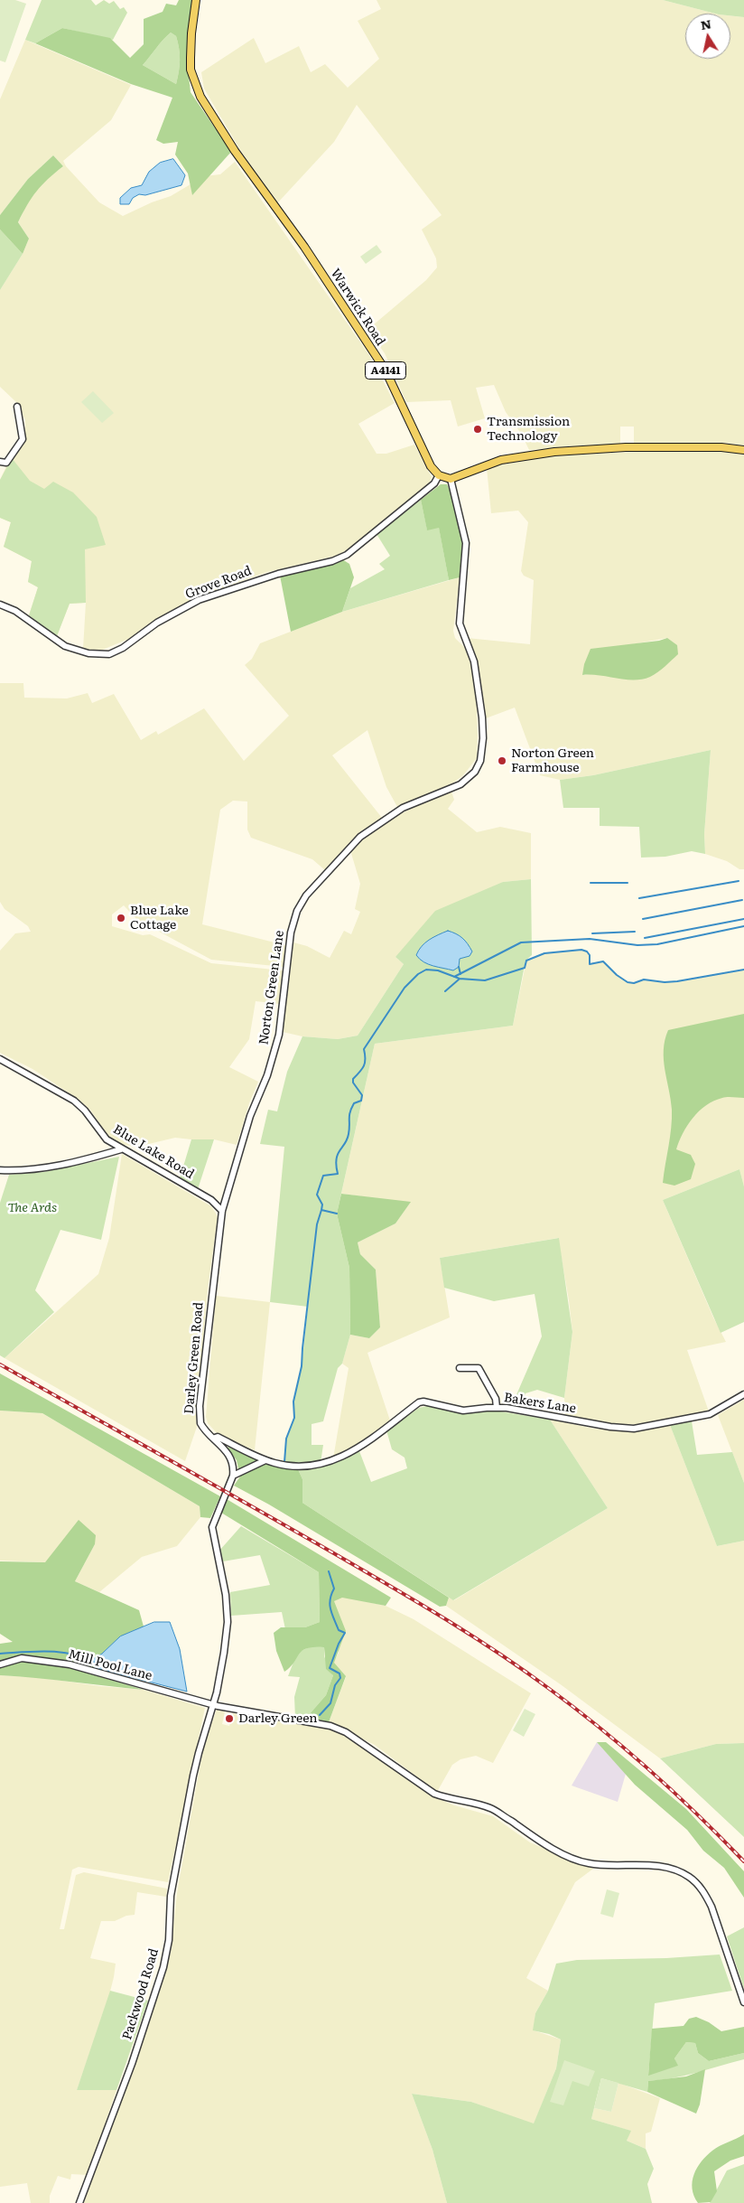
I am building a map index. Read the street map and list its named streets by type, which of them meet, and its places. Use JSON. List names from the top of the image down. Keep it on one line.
{"streets":{"main road":["Warwick Road","A4141"],"street":["Grove Road","Norton Green Lane","Blue Lake Road","Darley Green Road","Bakers Lane","Mill Pool Lane","Packwood Road"]},"crossings":[["Warwick Road","Grove Road"],["Norton Green Lane","Blue Lake Road"],["Norton Green Lane","Darley Green Road"],["Blue Lake Road","Darley Green Road"],["Darley Green Road","Bakers Lane"],["Mill Pool Lane","Packwood Road"]],"parks":["The Ards"],"places":["Transmission Technology","Norton Green Farmhouse","Blue Lake Cottage","Darley Green"],"north":"top"}
